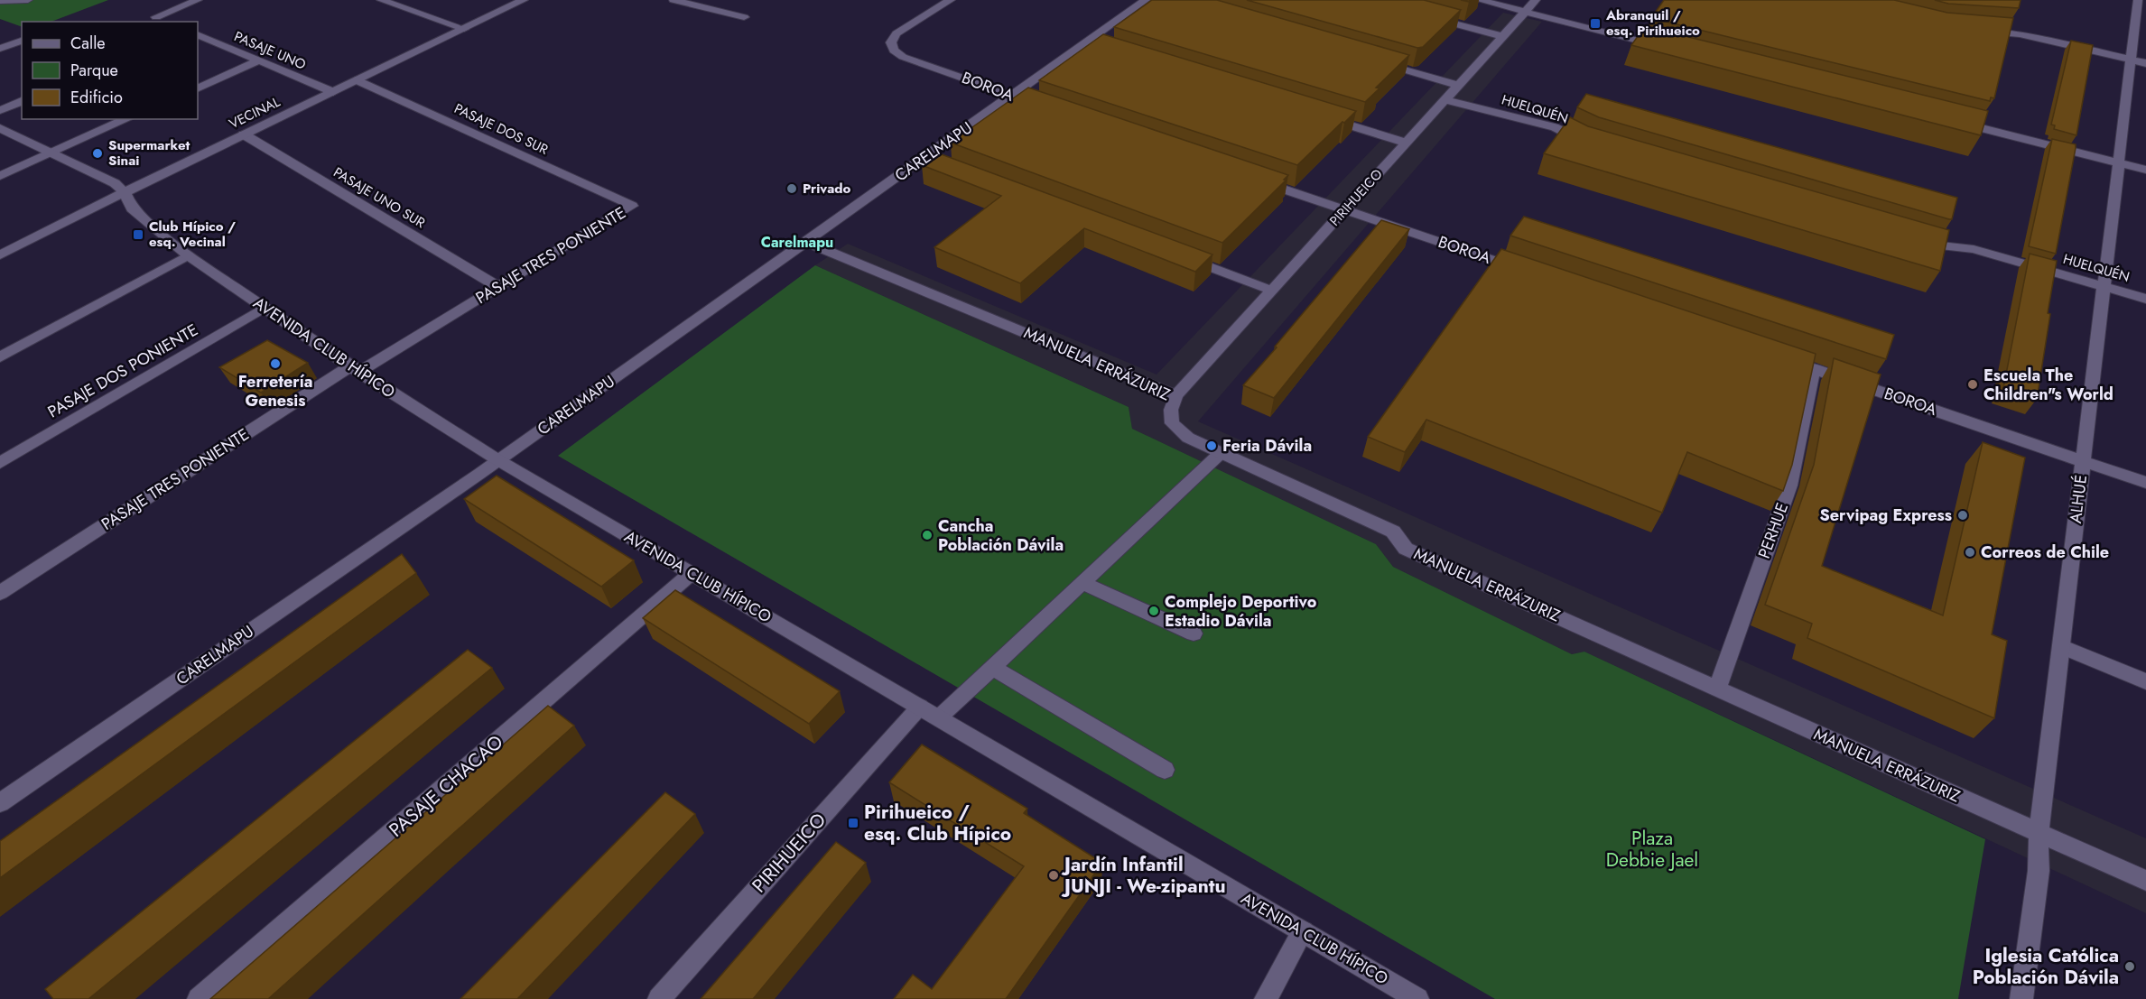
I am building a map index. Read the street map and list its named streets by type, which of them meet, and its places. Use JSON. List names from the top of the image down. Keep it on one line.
{"streets":{"street":["PASAJE UNO","BOROA","HUELQUÉN","VECINAL","PASAJE DOS SUR","CARELMAPU","PASAJE UNO SUR","PIRIHUEICO","PASAJE TRES PONIENTE","AVENIDA CLUB HÍPICO","MANUELA ERRÁZURIZ","PASAJE DOS PONIENTE","ALHUÉ","PERHUE","PASAJE CHACAO"]},"crossings":[["PASAJE UNO","VECINAL"],["BOROA","CARELMAPU"],["BOROA","PIRIHUEICO"],["BOROA","ALHUÉ"],["BOROA","PERHUE"],["HUELQUÉN","PIRIHUEICO"],["HUELQUÉN","ALHUÉ"],["VECINAL","PASAJE DOS SUR"],["VECINAL","PASAJE UNO SUR"],["VECINAL","AVENIDA CLUB HÍPICO"],["PASAJE DOS SUR","PASAJE TRES PONIENTE"],["CARELMAPU","AVENIDA CLUB HÍPICO"],["CARELMAPU","MANUELA ERRÁZURIZ"],["PASAJE UNO SUR","PASAJE TRES PONIENTE"],["PIRIHUEICO","AVENIDA CLUB HÍPICO"],["PIRIHUEICO","MANUELA ERRÁZURIZ"],["PASAJE TRES PONIENTE","AVENIDA CLUB HÍPICO"],["AVENIDA CLUB HÍPICO","PASAJE DOS PONIENTE"],["AVENIDA CLUB HÍPICO","PASAJE CHACAO"],["MANUELA ERRÁZURIZ","ALHUÉ"],["MANUELA ERRÁZURIZ","PERHUE"]],"districts":["Carelmapu"],"parks":["Plaza Debbie Jael"],"places":{"transit":["Abranquil / esq. Pirihueico","Club Hípico / esq. Vecinal","Pirihueico / esq. Club Hípico"],"other":["Supermarket Sinai","Privado","Ferretería Genesis","Escuela The Children\"s World","Feria Dávila","Servipag Express","Cancha Población Dávila","Correos de Chile","Complejo Deportivo Estadio Dávila","Jardín Infantil JUNJI - We-zipantu","Iglesia Católica Población Dávila"]},"legend":["Calle","Parque","Edificio"]}
